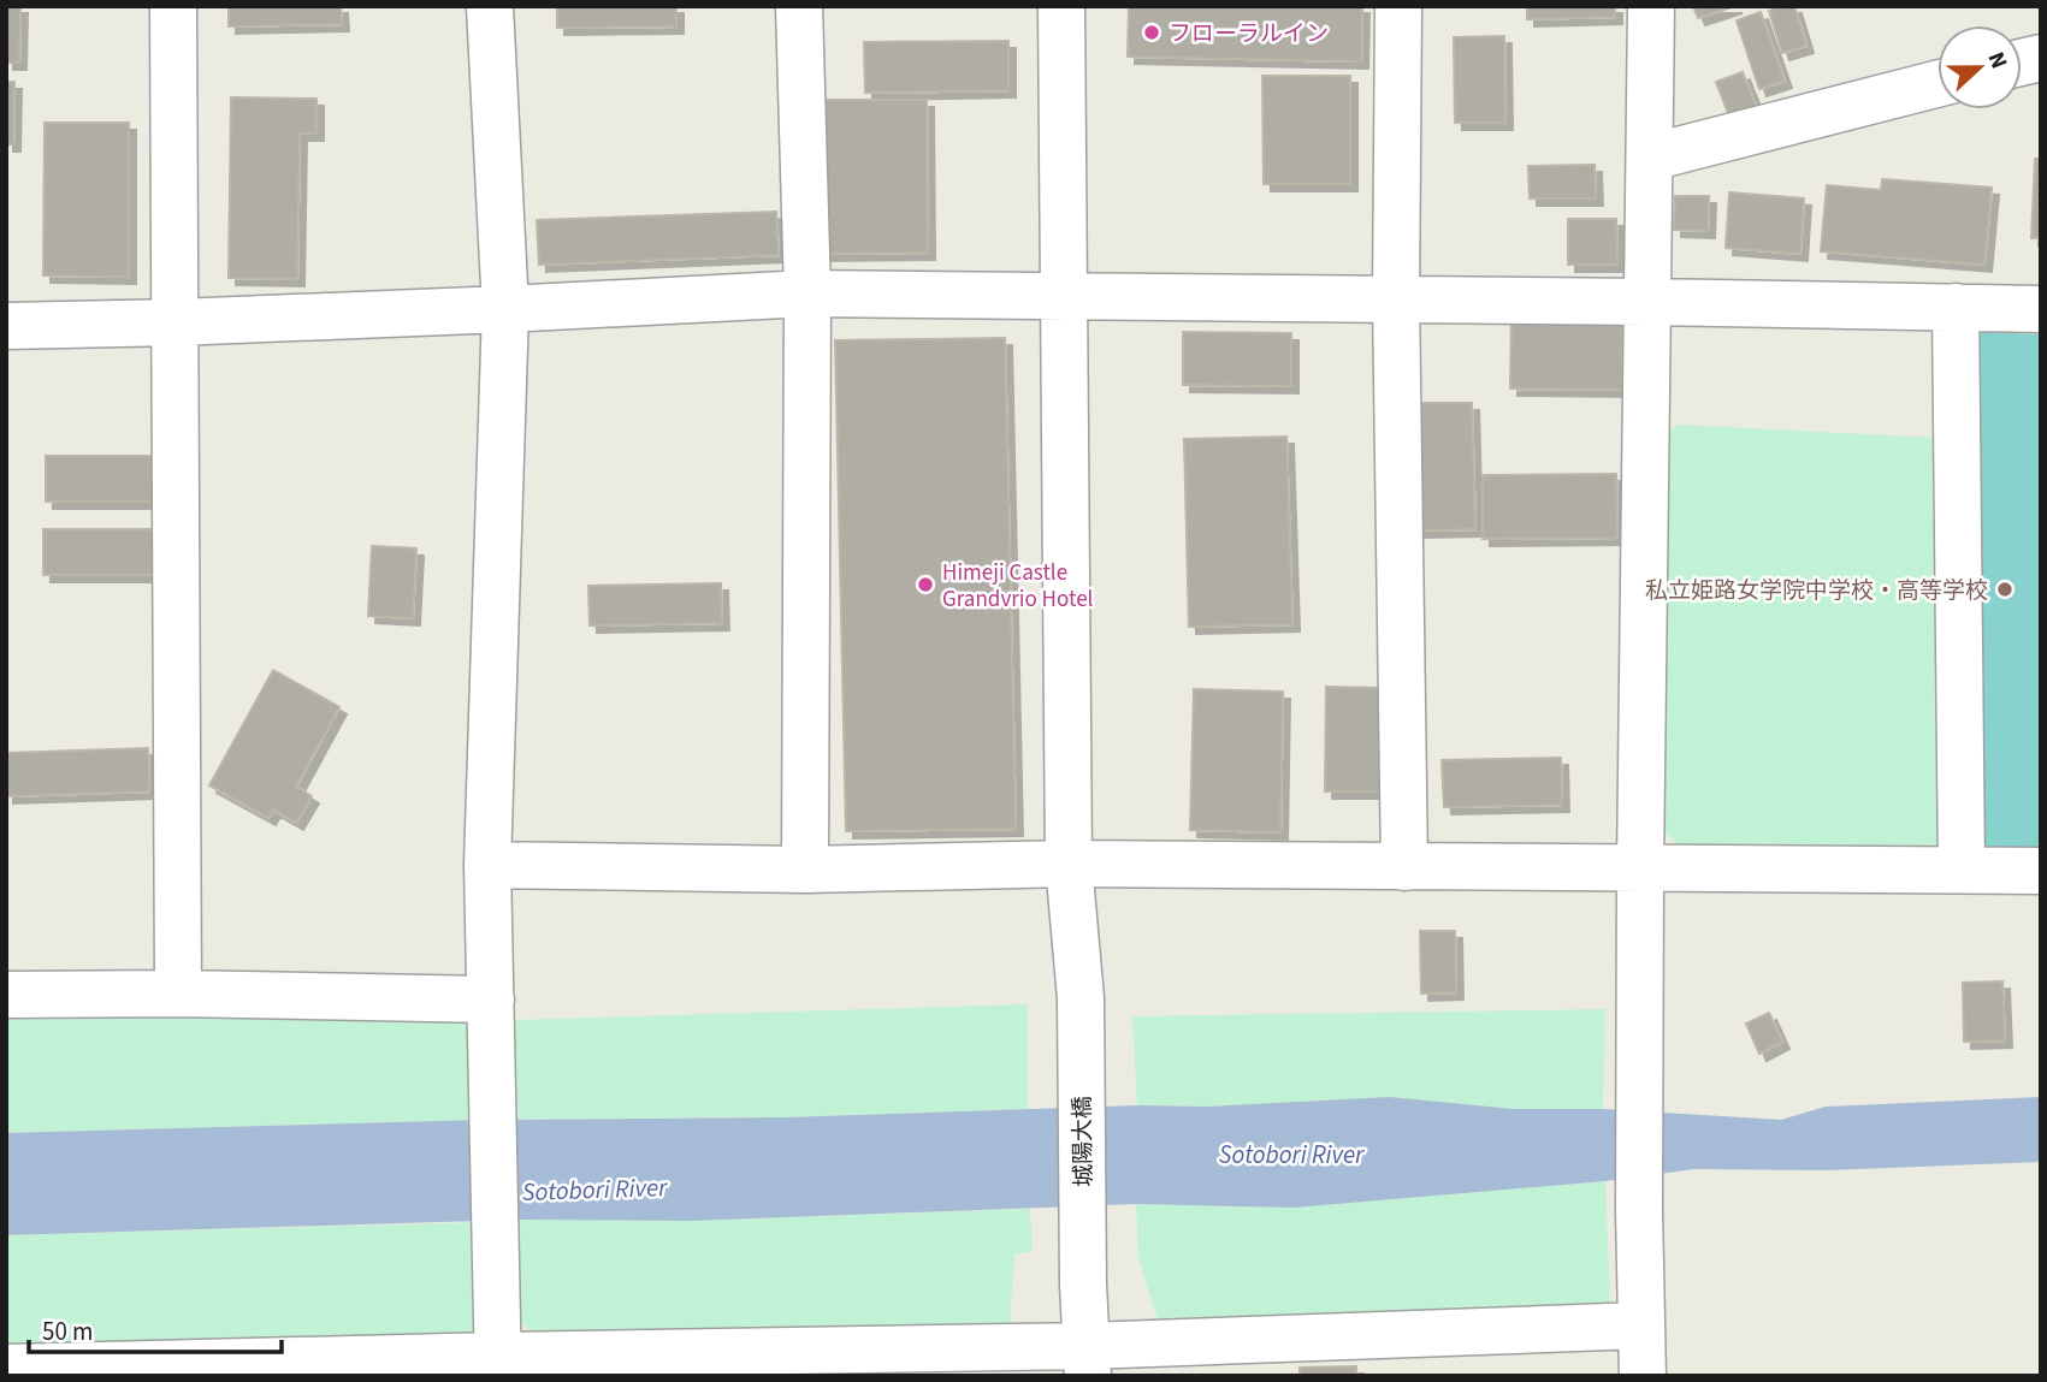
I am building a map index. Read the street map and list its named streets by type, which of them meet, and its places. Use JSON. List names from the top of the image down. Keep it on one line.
{"streets":{"street":["城陽大橋"]},"water":["Sotobori River"],"places":["フローラルイン","Himeji Castle Grandvrio Hotel","私立姫路女学院中学校・高等学校"],"scale_bar":"50 m","north":"right"}
